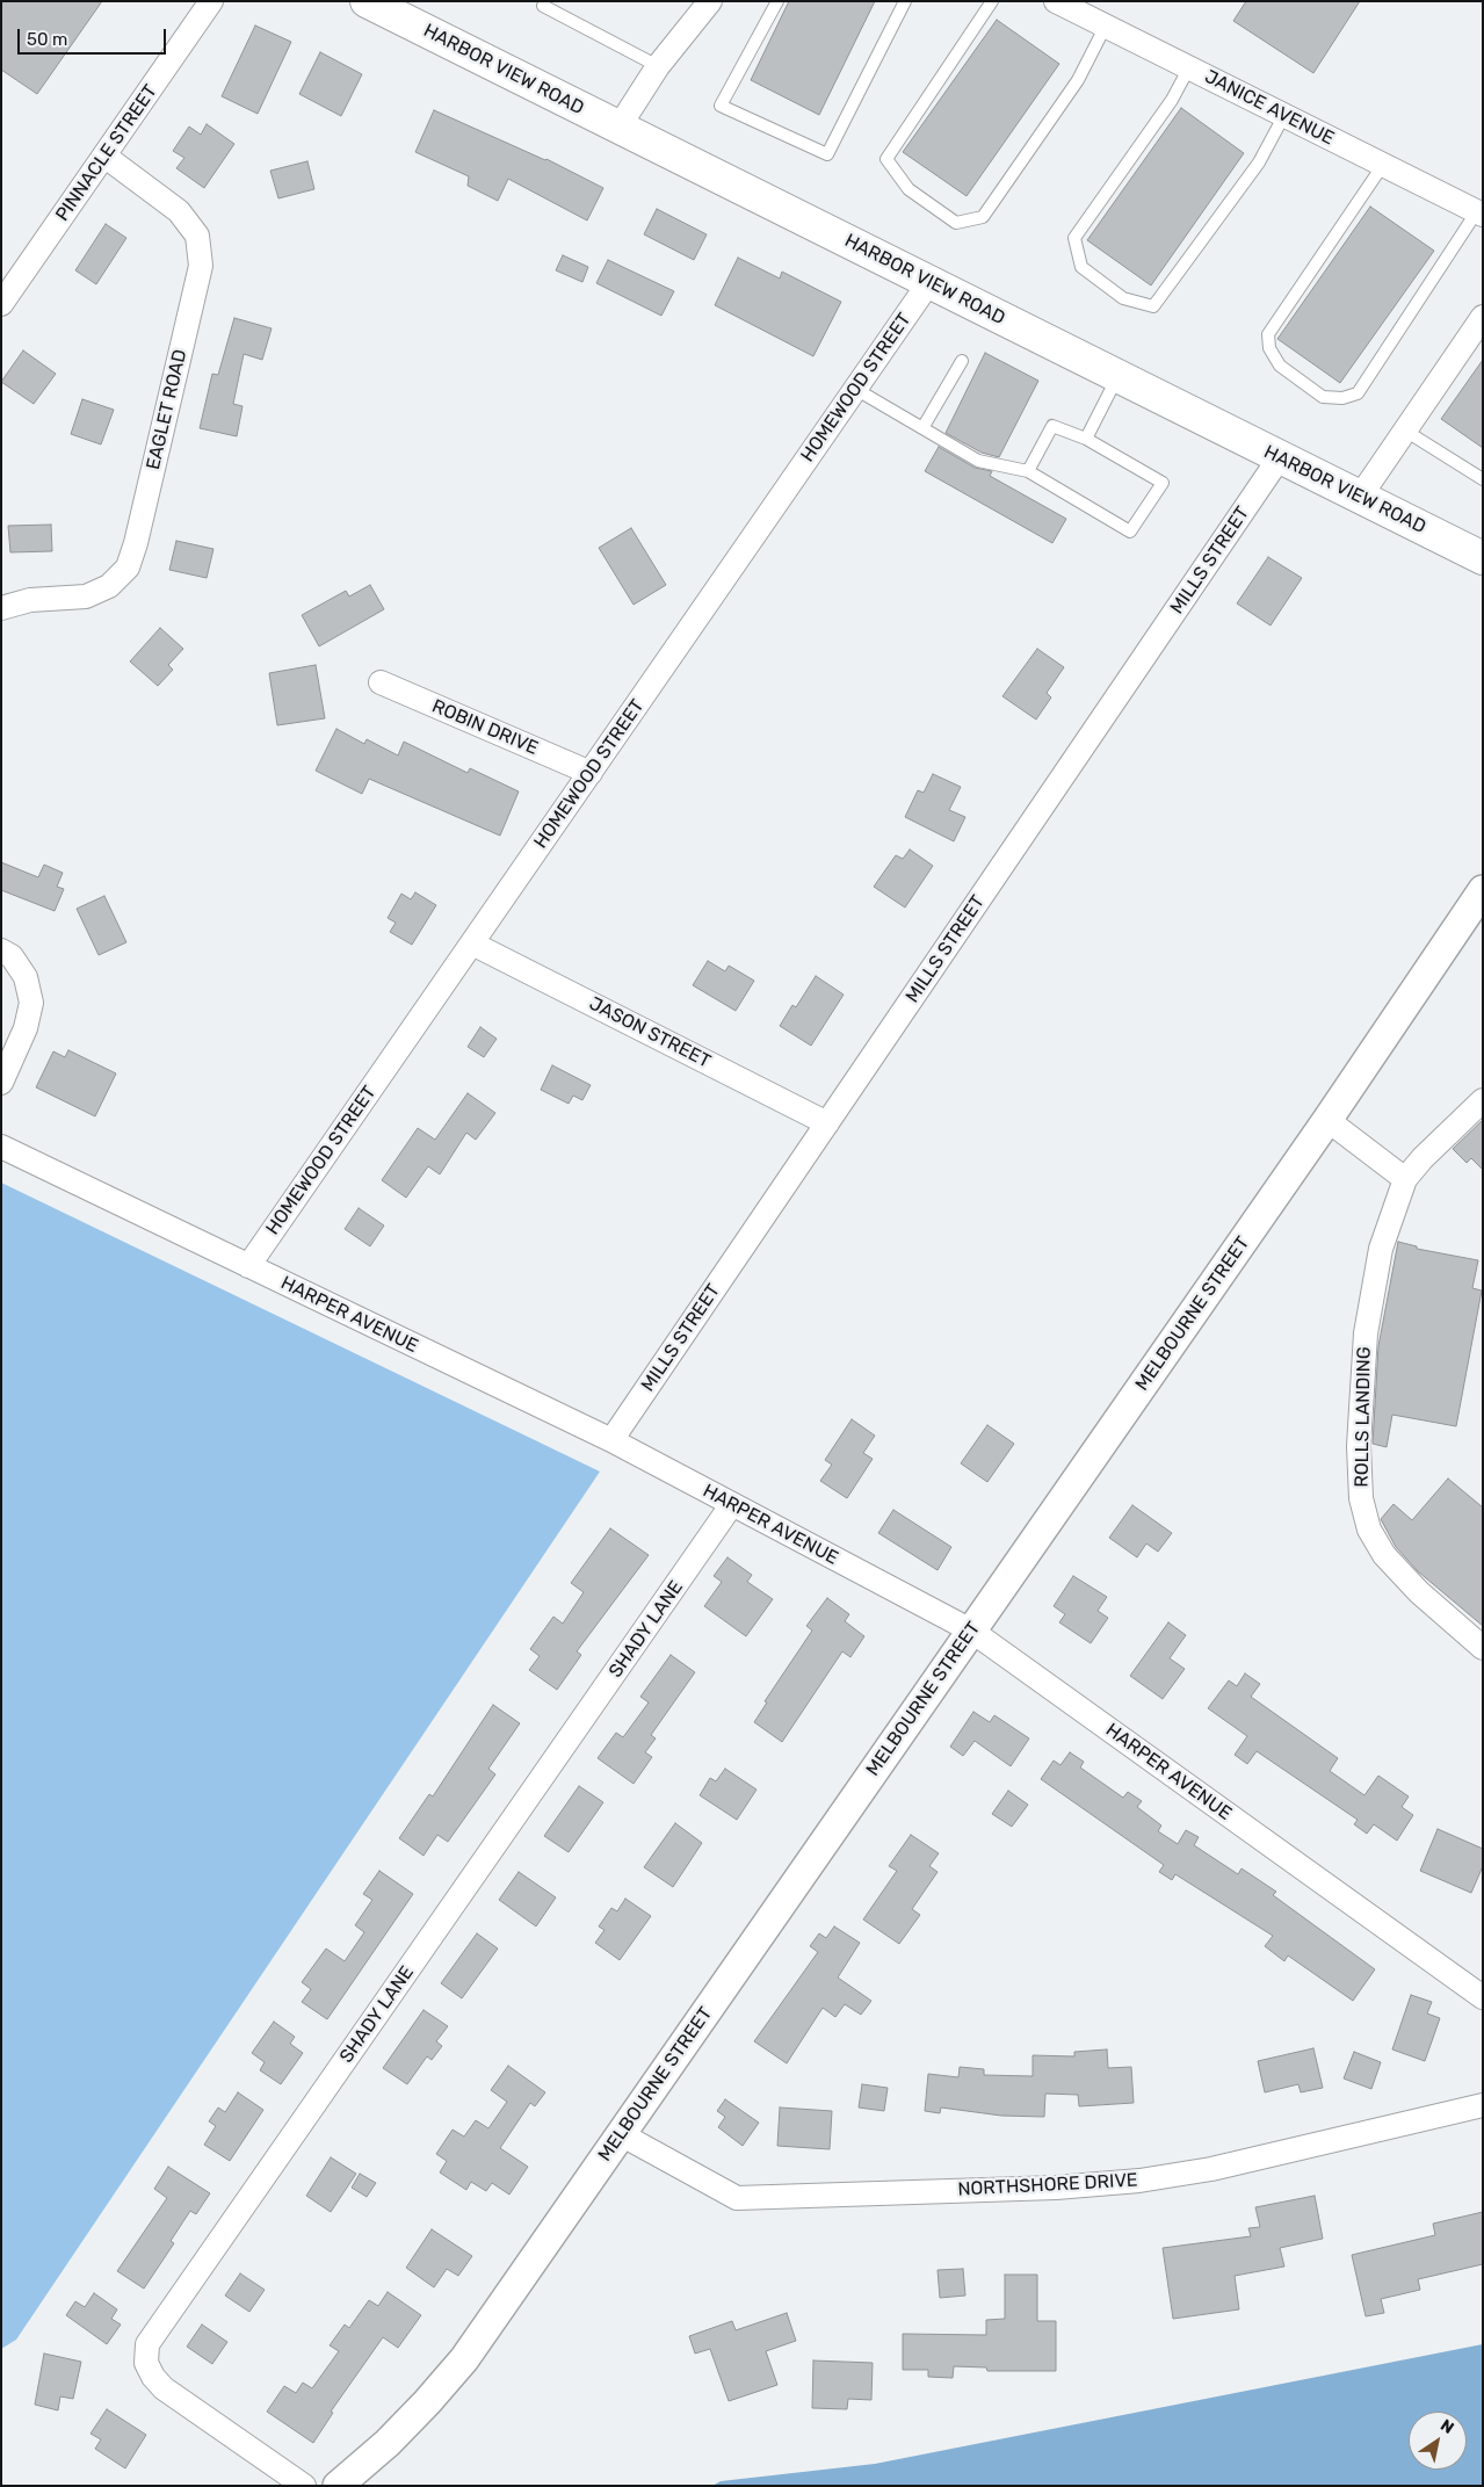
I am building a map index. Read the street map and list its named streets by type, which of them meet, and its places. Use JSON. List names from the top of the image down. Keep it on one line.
{"streets":{"main road":["HARBOR VIEW ROAD"],"street":["JANICE AVENUE","PINNACLE STREET","HOMEWOOD STREET","EAGLET ROAD","MILLS STREET","ROBIN DRIVE","JASON STREET","MELBOURNE STREET","HARPER AVENUE","ROLLS LANDING","SHADY LANE","NORTHSHORE DRIVE"]},"crossings":[["HARBOR VIEW ROAD","HOMEWOOD STREET"],["HARBOR VIEW ROAD","MILLS STREET"],["PINNACLE STREET","EAGLET ROAD"],["HOMEWOOD STREET","ROBIN DRIVE"],["HOMEWOOD STREET","JASON STREET"],["HOMEWOOD STREET","HARPER AVENUE"],["MILLS STREET","JASON STREET"],["MILLS STREET","HARPER AVENUE"],["MELBOURNE STREET","HARPER AVENUE"],["MELBOURNE STREET","NORTHSHORE DRIVE"],["HARPER AVENUE","SHADY LANE"]],"scale_bar":"50 m","north":"top right"}
